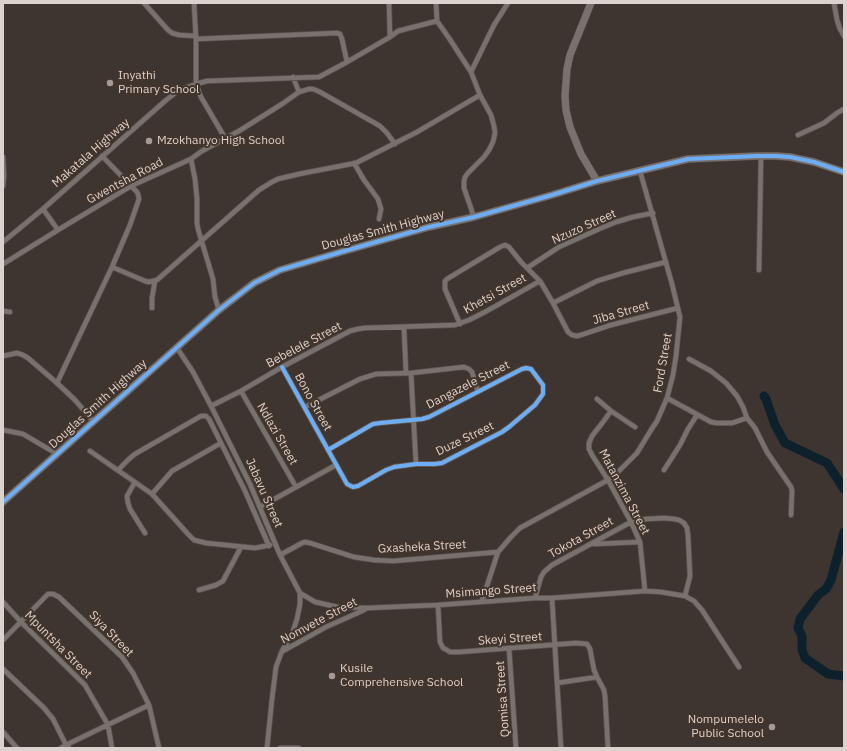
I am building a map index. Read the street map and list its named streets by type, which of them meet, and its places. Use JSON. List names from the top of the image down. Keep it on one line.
{"streets":{"street":["Makatala Highway","Gwentsha Road","Nzuzo Street","Douglas Smith Highway","Khetsi Street","Jiba Street","Bebelele Street","Ford Street","Dangazele Street","Bono Street","Ndlazi Street","Duze Street","Matanzima Street","Jabavu Street","Tokota Street","Gxasheka Street","Msimango Street","Nomvete Street","Siya Street","Skeyi Street","Mpuntsha Street","Qomisa Street"]},"crossings":[["Nzuzo Street","Ford Street"],["Douglas Smith Highway","Ford Street"],["Douglas Smith Highway","Jabavu Street"],["Khetsi Street","Bebelele Street"],["Jiba Street","Ford Street"],["Bebelele Street","Bono Street"],["Bebelele Street","Ndlazi Street"],["Bebelele Street","Jabavu Street"],["Ford Street","Matanzima Street"],["Ford Street","Gxasheka Street"],["Ford Street","Msimango Street"],["Dangazele Street","Bono Street"],["Dangazele Street","Duze Street"],["Bono Street","Duze Street"],["Matanzima Street","Tokota Street"],["Matanzima Street","Msimango Street"],["Jabavu Street","Gxasheka Street"],["Jabavu Street","Msimango Street"],["Tokota Street","Msimango Street"],["Msimango Street","Nomvete Street"],["Msimango Street","Skeyi Street"],["Siya Street","Mpuntsha Street"],["Skeyi Street","Qomisa Street"]],"places":["Inyathi Primary School","Mzokhanyo High School","Kusile Comprehensive School","Nompumelelo Public School"]}
